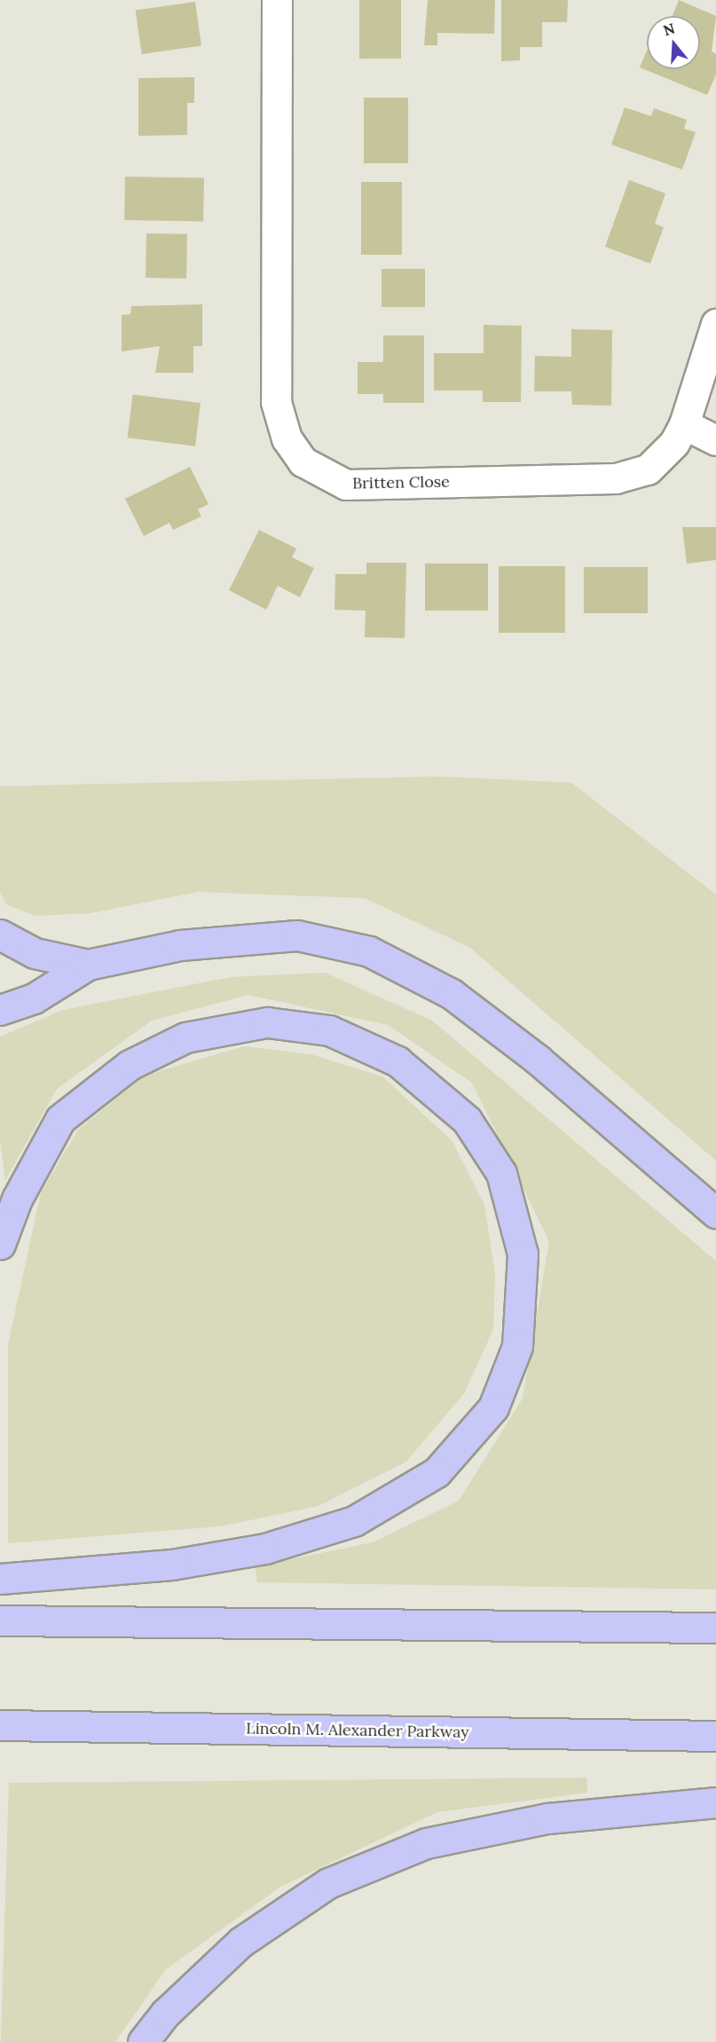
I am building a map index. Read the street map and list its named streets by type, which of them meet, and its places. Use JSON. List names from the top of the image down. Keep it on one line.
{"streets":{"highway":["Lincoln M. Alexander Parkway"],"street":["Britten Close"]},"north":"top"}
